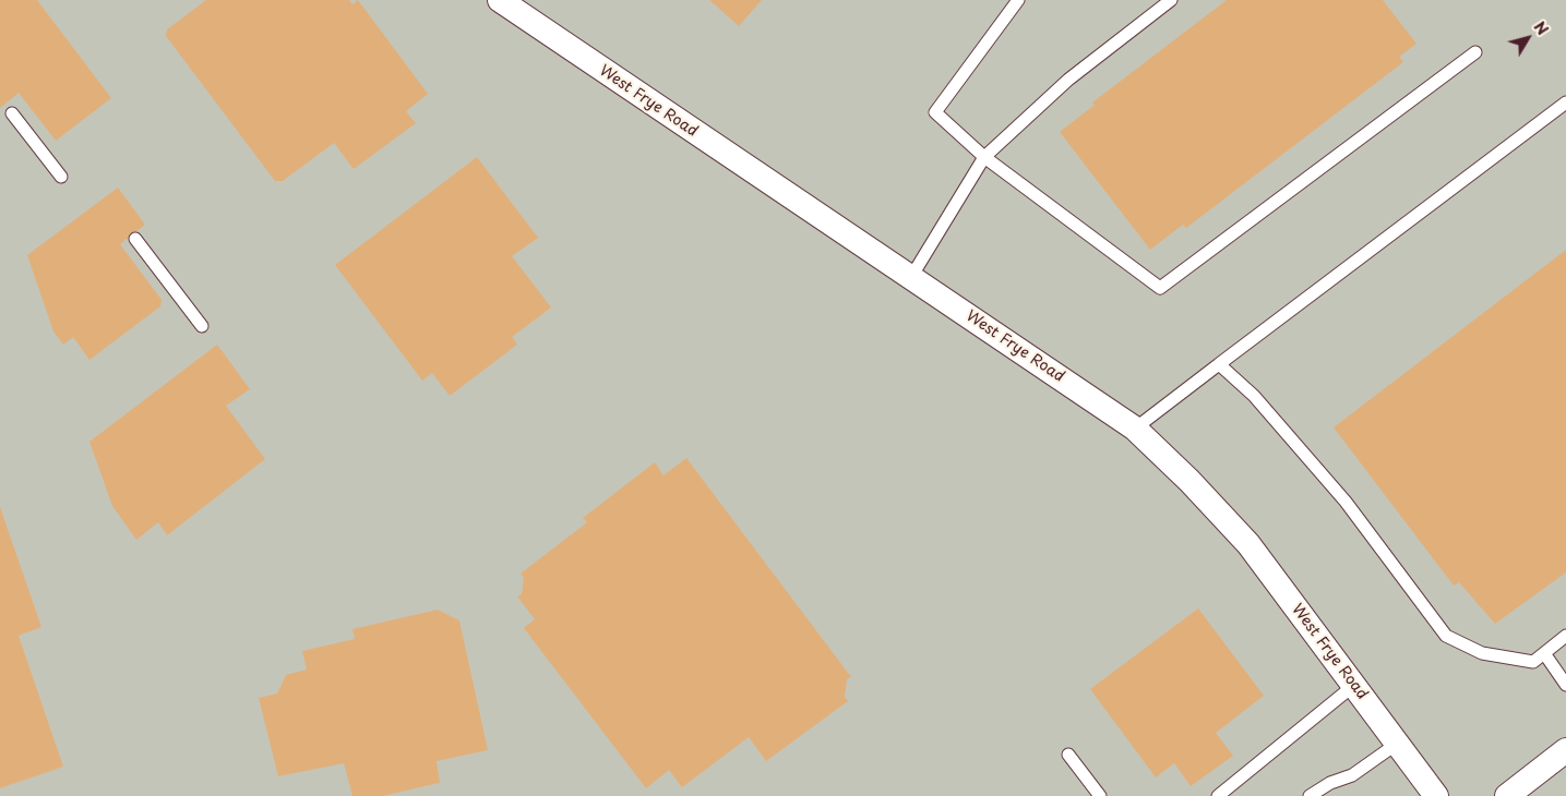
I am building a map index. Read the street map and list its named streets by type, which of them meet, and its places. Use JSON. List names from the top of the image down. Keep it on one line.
{"streets":{"street":["West Frye Road"]},"north":"top right"}
